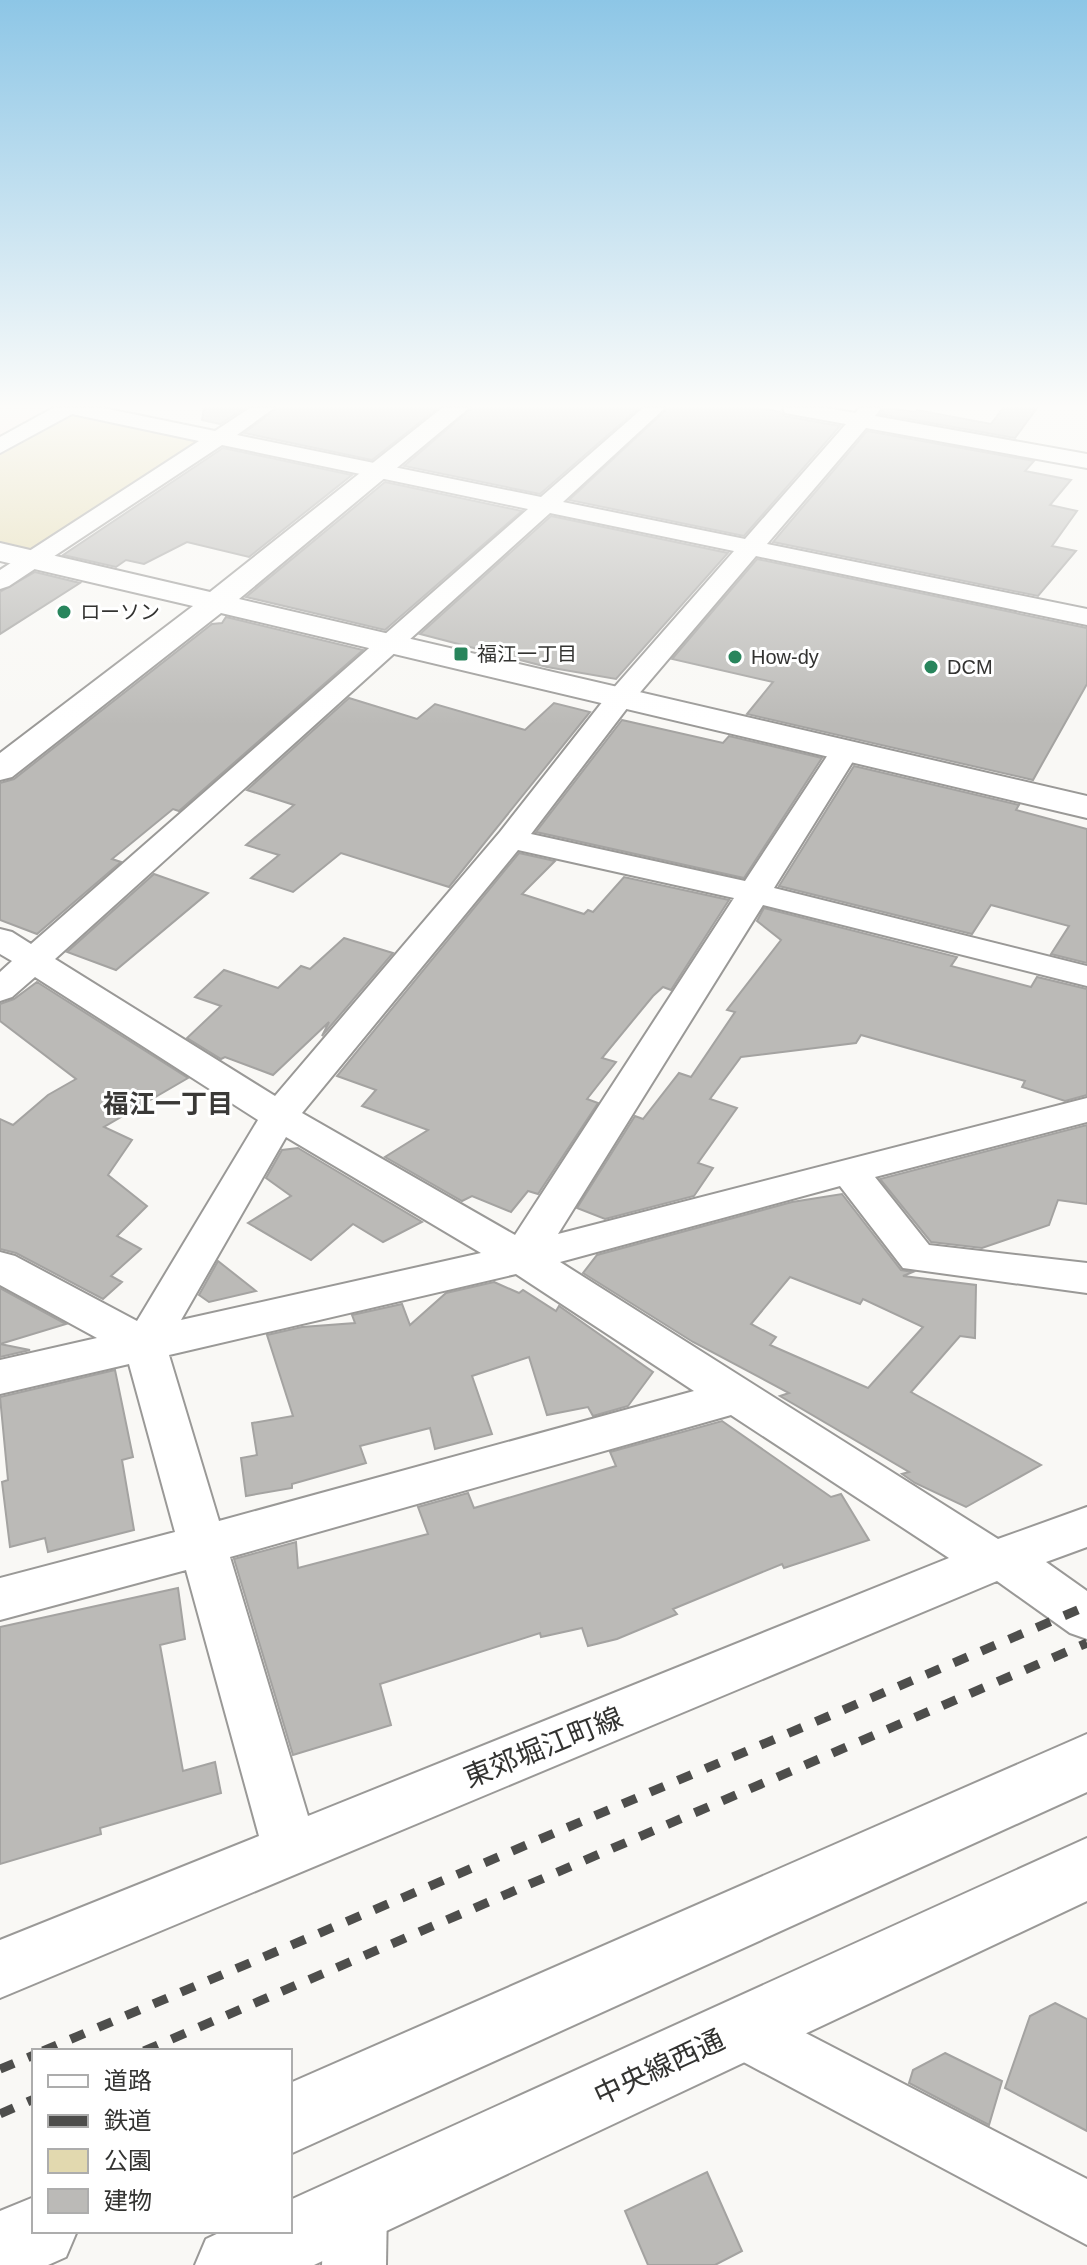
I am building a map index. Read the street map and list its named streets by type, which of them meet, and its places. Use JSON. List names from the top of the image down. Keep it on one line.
{"streets":{"street":["東郊堀江町線","中央線西通"]},"districts":["福江一丁目"],"places":{"other":["ローソン","How-dy","DCM"],"transit":["福江一丁目"]},"legend":["道路","鉄道","公園","建物"]}
